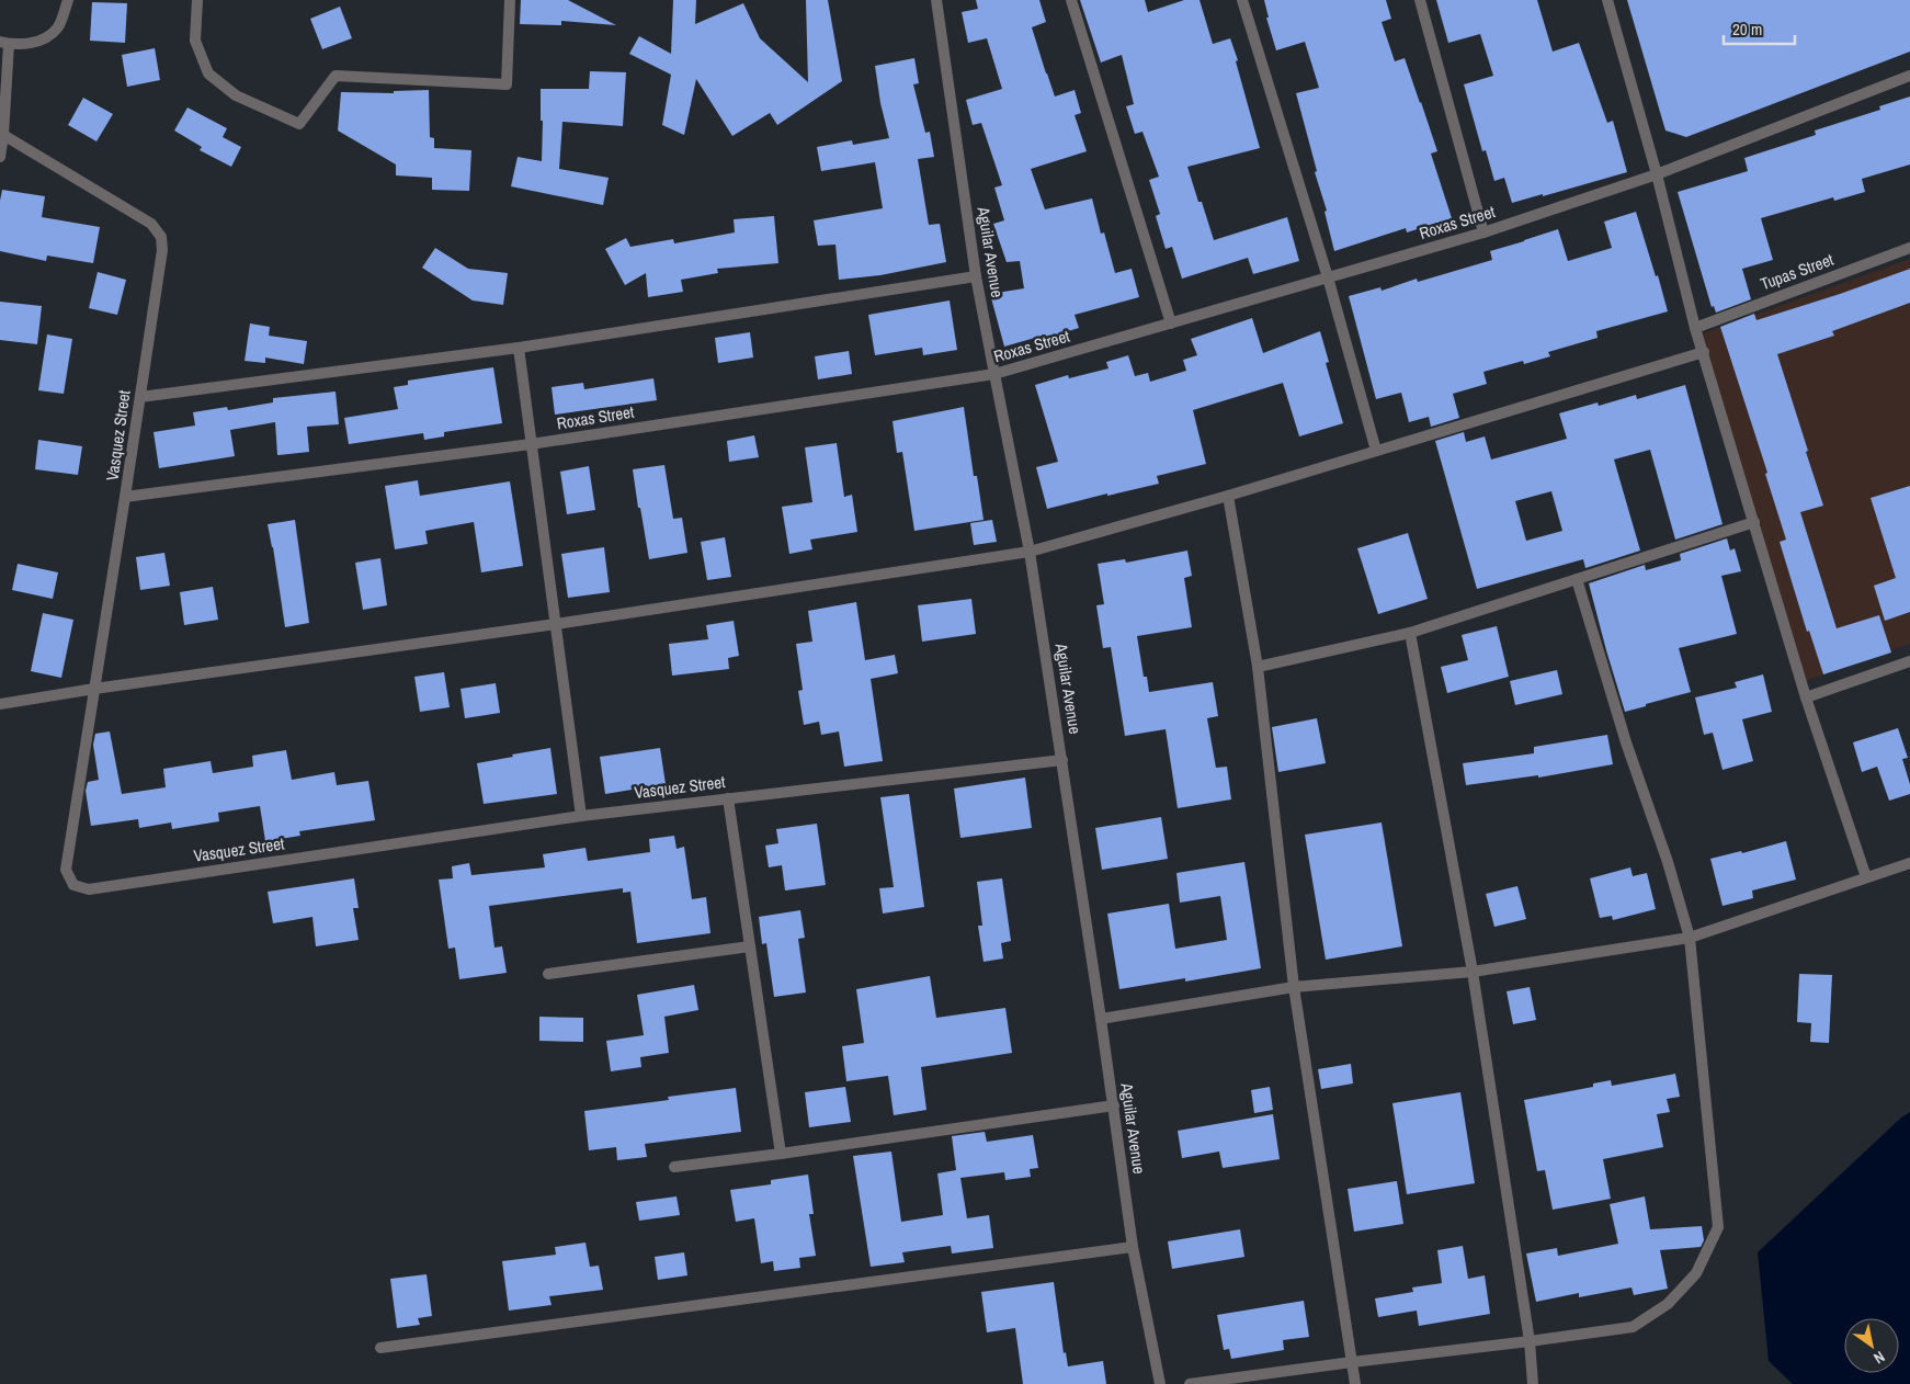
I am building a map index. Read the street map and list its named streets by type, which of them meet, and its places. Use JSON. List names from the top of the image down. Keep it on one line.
{"streets":{"street":["Roxas Street","Aguilar Avenue","Tupas Street","Vasquez Street"]},"crossings":[["Roxas Street","Aguilar Avenue"],["Roxas Street","Vasquez Street"],["Aguilar Avenue","Vasquez Street"]],"scale_bar":"20 m","north":"bottom right"}
